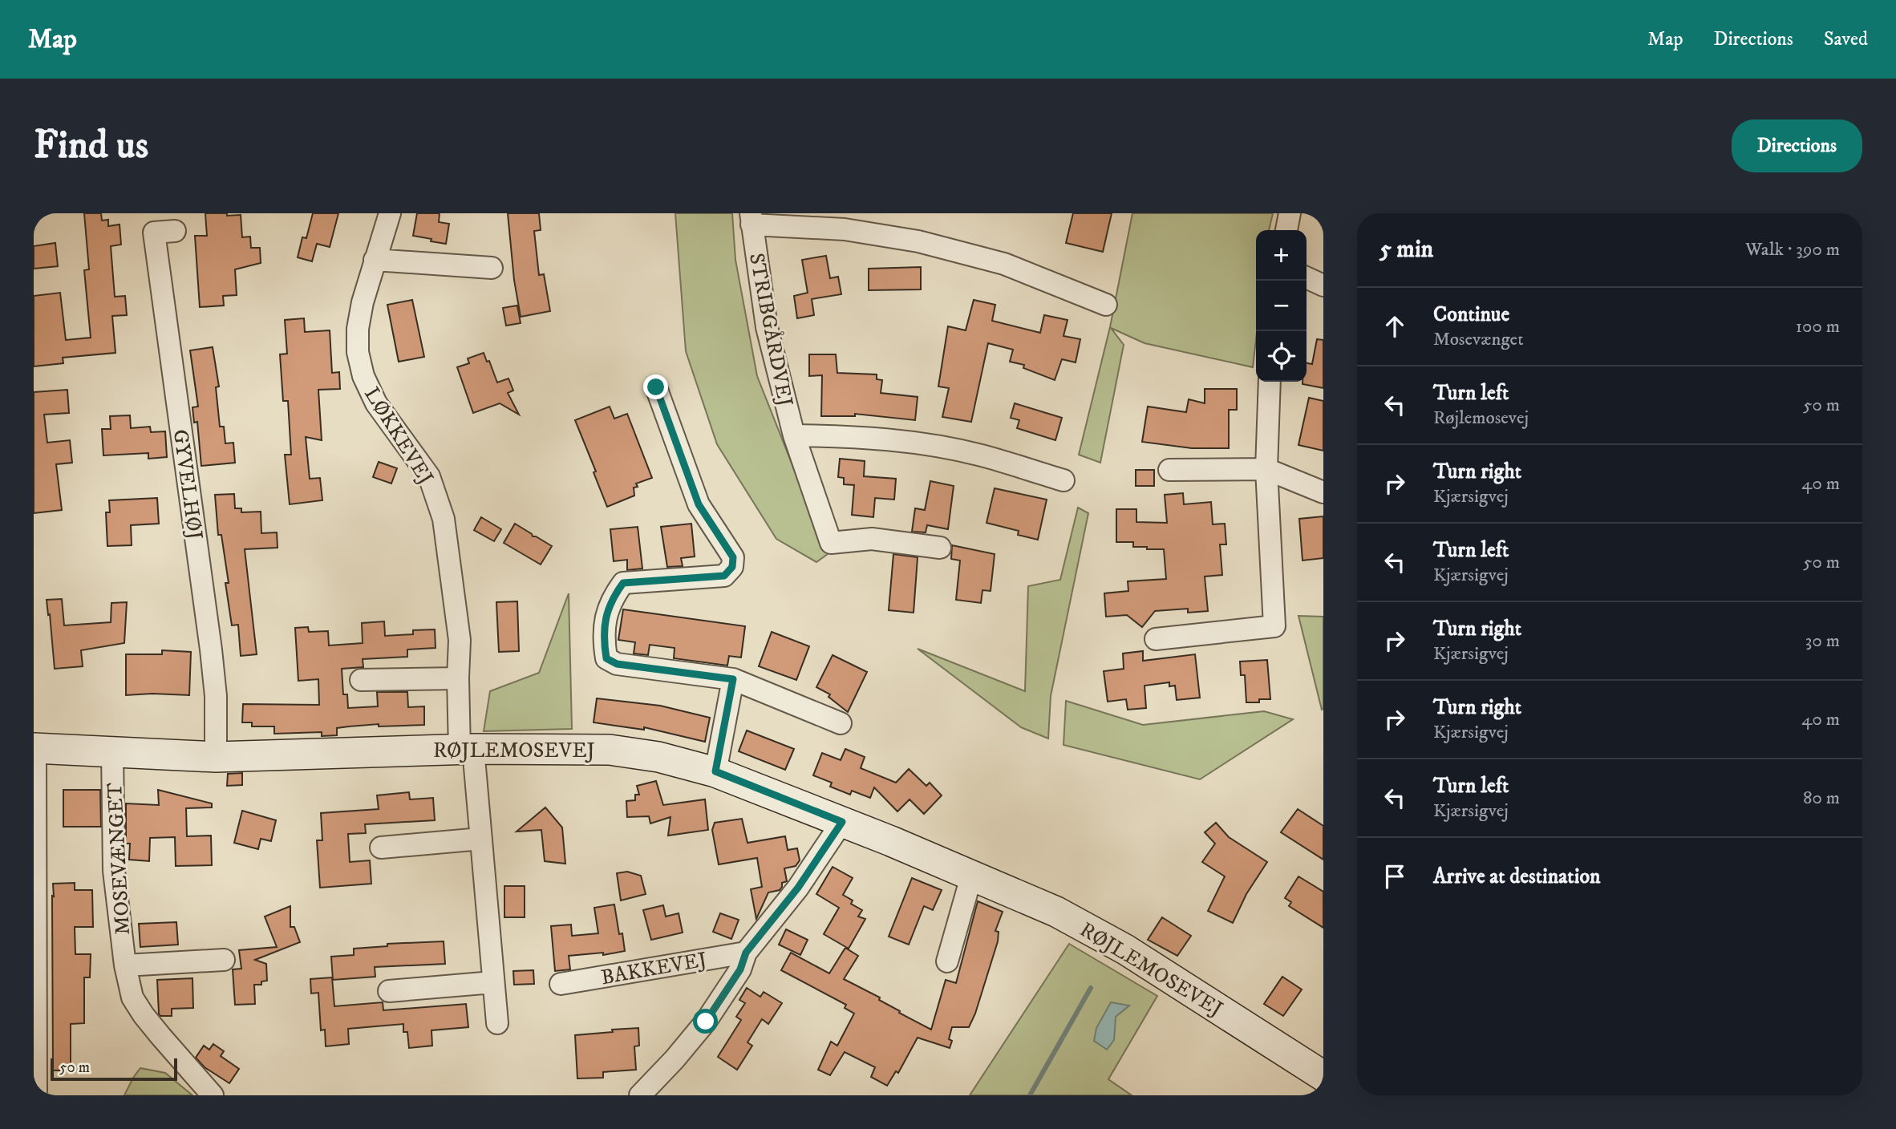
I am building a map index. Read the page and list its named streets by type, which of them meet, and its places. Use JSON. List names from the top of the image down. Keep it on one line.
{"streets":{"street":["STRIBGÅRDVEJ","LØKKEVEJ","GYVELHØJ","RØJLEMOSEVEJ","MOSEVÆNGET","BAKKEVEJ"]},"crossings":[["LØKKEVEJ","RØJLEMOSEVEJ"],["GYVELHØJ","RØJLEMOSEVEJ"],["RØJLEMOSEVEJ","MOSEVÆNGET"]],"scale_bar":"50 m","page":{"header":"Map","nav":["Map","Directions","Saved"],"buttons":"Directions","title":"Find us","heading":["5 min","Walk · 390 m"],"map_buttons":["+","−"],"list":[["Continue","Mosevænget","100 m"],["Turn left","Røjlemosevej","50 m"],["Turn right","Kjærsigvej","40 m"],["Turn left","Kjærsigvej","50 m"],["Turn right","Kjærsigvej","30 m"],["Turn right","Kjærsigvej","40 m"],["Turn left","Kjærsigvej","80 m"],"Arrive at destination"],"scale":"50 m"}}
